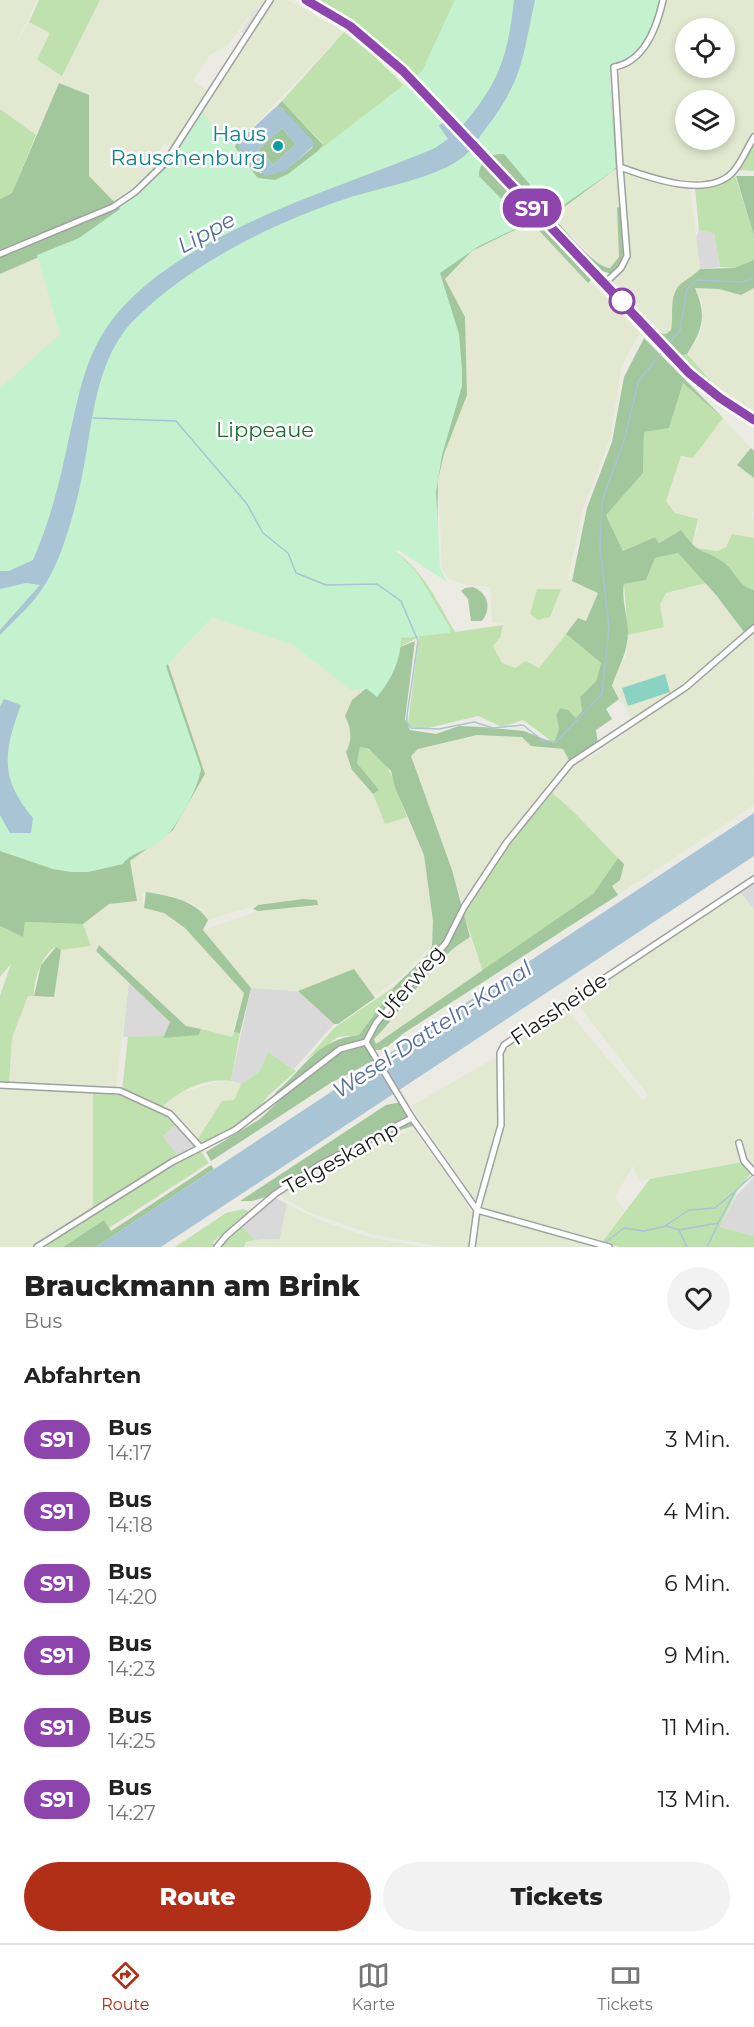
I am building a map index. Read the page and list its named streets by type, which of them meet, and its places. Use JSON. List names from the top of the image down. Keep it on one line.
{"streets":{"street":["Uferweg","Flassheide","Telgeskamp"]},"water":["Lippe","Wesel-Datteln-Kanal"],"parks":["Lippeaue"],"places":["Haus Rauschenburg"],"lines":["bus line S91"],"page":{"on_map":"S91","heading":[["Brauckmann am Brink","Bus"],"Abfahrten"],"list":[{"mark":"S91","name":"Bus","note":"14:17","value":"3 Min."},{"mark":"S91","name":"Bus","note":"14:18","value":"4 Min."},{"mark":"S91","name":"Bus","note":"14:20","value":"6 Min."},{"mark":"S91","name":"Bus","note":"14:23","value":"9 Min."},{"mark":"S91","name":"Bus","note":"14:25","value":"11 Min."},{"mark":"S91","name":"Bus","note":"14:27","value":"13 Min."}],"buttons":["Route","Tickets"],"tabs":["Route","Karte","Tickets"]}}
